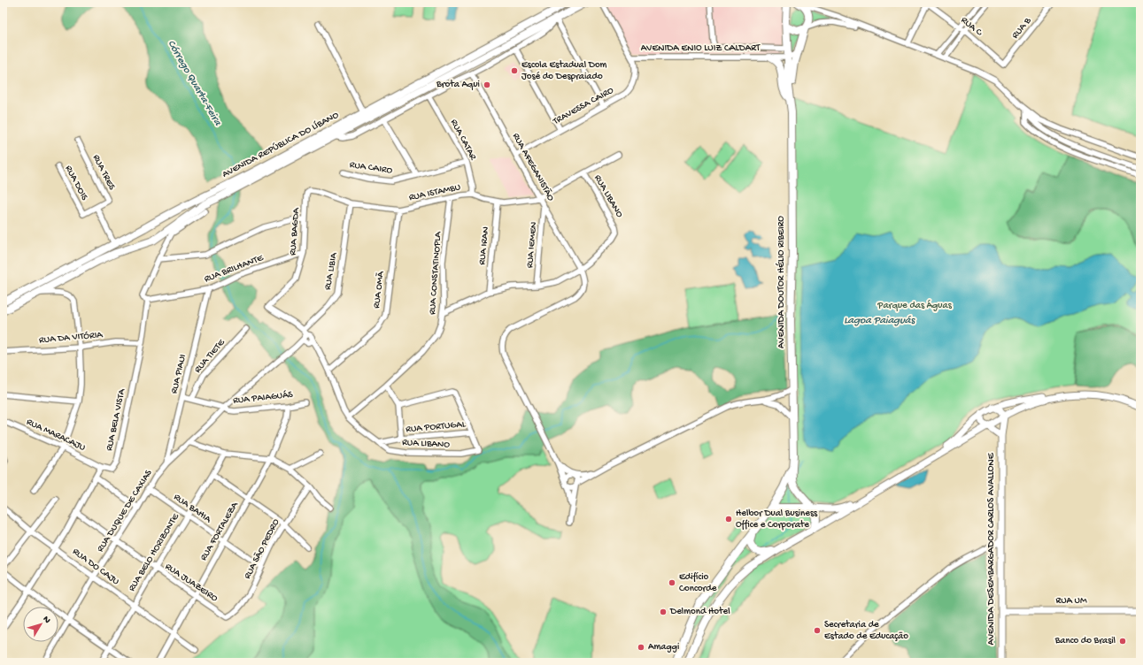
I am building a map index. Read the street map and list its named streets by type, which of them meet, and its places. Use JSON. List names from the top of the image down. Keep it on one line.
{"streets":{"main road":["AVENIDA REPÚBLICA DO LÍBANO","AVENIDA DOUTOR HÉLIO RIBEIRO"],"street":["RUA C","RUA B","AVENIDA ENIO LUIZ CALDART","TRAVESSA CAIRO","RUA CATAR","RUA AFEGANISTÃO","RUA CAIRO","RUA TRES","RUA DOIS","RUA ISTAMBU","RUA LIBANO","RUA BAGDA","RUA IEMEN","RUA IRAN","RUA BRILHANTE","RUA LIBIA","RUA CONSTATINOPLA","RUA OMÃ","RUA DA VITÓRIA","RUA TIETE","RUA PIAUI","RUA PAIAGUÁS","RUA BELA VISTA","RUA PORTUGAL","RUA MARACAJU","RUA BAHIA","RUA DUQUE DE CAXIAS","RUA FORTALEZA","RUA SÃO PEDRO","AVENIDA DESEMBARGADOR CARLOS AVALLONE","RUA BELO HORIZONTE","RUA DO CAJU","RUA JUAZEIRO","RUA UM"]},"crossings":[["RUA C","RUA B"],["AVENIDA ENIO LUIZ CALDART","TRAVESSA CAIRO"],["AVENIDA ENIO LUIZ CALDART","AVENIDA DOUTOR HÉLIO RIBEIRO"],["TRAVESSA CAIRO","RUA AFEGANISTÃO"],["RUA CATAR","AVENIDA REPÚBLICA DO LÍBANO"],["RUA CATAR","RUA ISTAMBU"],["AVENIDA REPÚBLICA DO LÍBANO","RUA AFEGANISTÃO"],["AVENIDA REPÚBLICA DO LÍBANO","RUA BELA VISTA"],["RUA AFEGANISTÃO","RUA ISTAMBU"],["RUA AFEGANISTÃO","RUA LIBANO"],["RUA AFEGANISTÃO","RUA IEMEN"],["RUA TRES","RUA DOIS"],["RUA ISTAMBU","RUA LIBANO"],["RUA ISTAMBU","RUA BAGDA"],["RUA ISTAMBU","RUA IRAN"],["RUA ISTAMBU","RUA LIBIA"],["RUA ISTAMBU","RUA CONSTATINOPLA"],["RUA ISTAMBU","RUA OMÃ"],["RUA LIBANO","RUA BAGDA"],["RUA LIBANO","RUA LIBIA"],["RUA LIBANO","RUA CONSTATINOPLA"],["RUA LIBANO","RUA OMÃ"],["RUA LIBANO","RUA PORTUGAL"],["RUA LIBANO","RUA DUQUE DE CAXIAS"],["RUA BAGDA","RUA BRILHANTE"],["RUA BAGDA","RUA LIBIA"],["RUA BRILHANTE","RUA PIAUI"],["RUA BRILHANTE","RUA BELA VISTA"],["RUA DA VITÓRIA","RUA BELA VISTA"],["RUA TIETE","RUA PAIAGUÁS"],["RUA PIAUI","RUA PAIAGUÁS"],["RUA PIAUI","RUA DUQUE DE CAXIAS"],["RUA PAIAGUÁS","RUA DUQUE DE CAXIAS"],["RUA PAIAGUÁS","RUA FORTALEZA"],["RUA BELA VISTA","RUA MARACAJU"],["RUA BAHIA","RUA DUQUE DE CAXIAS"],["RUA BAHIA","RUA FORTALEZA"],["RUA BAHIA","RUA SÃO PEDRO"],["RUA BAHIA","RUA BELO HORIZONTE"],["RUA DUQUE DE CAXIAS","RUA DO CAJU"],["RUA DUQUE DE CAXIAS","RUA JUAZEIRO"],["RUA FORTALEZA","RUA DO CAJU"],["RUA FORTALEZA","RUA JUAZEIRO"],["RUA SÃO PEDRO","RUA JUAZEIRO"],["AVENIDA DESEMBARGADOR CARLOS AVALLONE","RUA UM"],["RUA BELO HORIZONTE","RUA DO CAJU"],["RUA BELO HORIZONTE","RUA JUAZEIRO"]],"water":["Córrego Quarta-Feira","Lagoa Paiaguás"],"parks":["Parque das Águas"],"places":["Escola Estadual Dom José do Despraiado","Brota Aqui","Helbor Dual Business Office e Corporate","Edifício Concorde","Delmond Hotel","Secretaria de Estado de Educação","Banco do Brasil","Amaggi"],"north":"top right"}
